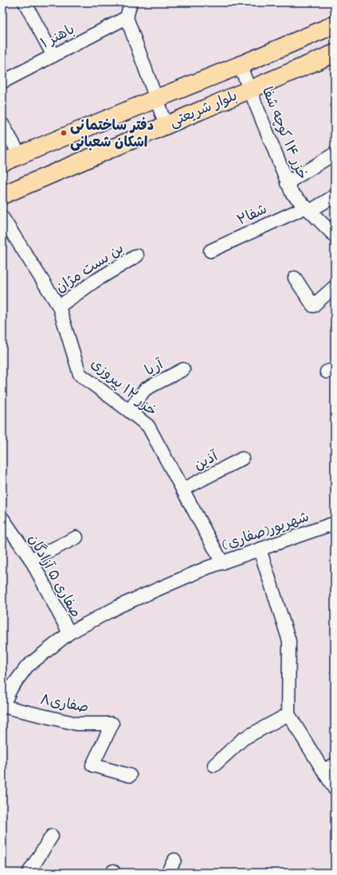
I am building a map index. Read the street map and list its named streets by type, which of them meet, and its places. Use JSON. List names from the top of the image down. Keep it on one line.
{"streets":{"main road":["بلوار شریعتی"],"street":["باهنر ۱","خزر ۱۴ کوچه شفا","شفا۲","بن بست مژان","آریا","خزر ۱۲ پیروزی","آذین","شهریور(صفاری)","صفاری ۵ آزادگان","صفاری۸"]},"crossings":[["بلوار شریعتی","خزر ۱۴ کوچه شفا"],["خزر ۱۴ کوچه شفا","شفا۲"],["بن بست مژان","خزر ۱۲ پیروزی"],["آریا","خزر ۱۲ پیروزی"],["خزر ۱۲ پیروزی","آذین"],["خزر ۱۲ پیروزی","شهریور(صفاری)"],["شهریور(صفاری)","صفاری ۵ آزادگان"],["شهریور(صفاری)","صفاری۸"]],"places":["دفتر ساختمانی اشکان شعبانی"]}
